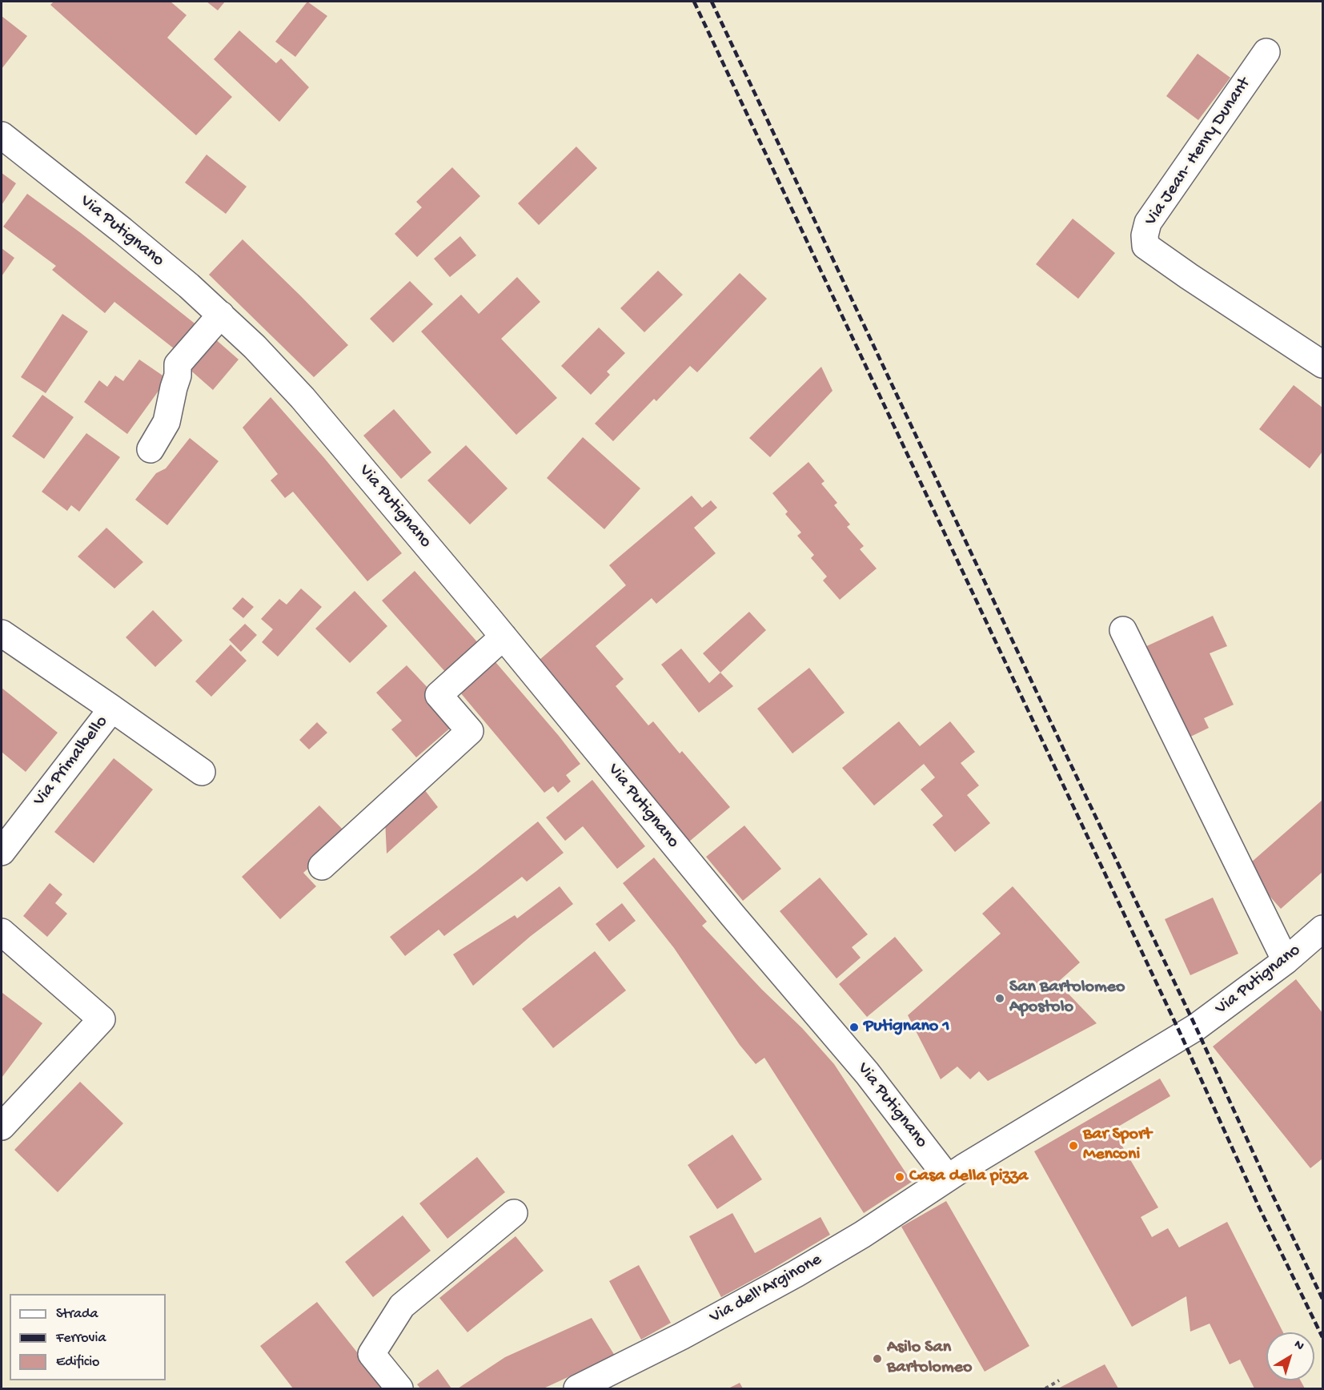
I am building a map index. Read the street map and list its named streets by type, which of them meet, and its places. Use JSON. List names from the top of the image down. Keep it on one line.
{"streets":{"street":["Via Jean- Henry Dunant","Via Putignano","Via Primalbello","Via dell'Arginone"]},"crossings":[["Via Putignano","Via dell'Arginone"]],"places":["San Bartolomeo Apostolo","Putignano 1","Bar Sport Menconi","Casa della pizza","Asilo San Bartolomeo"],"legend":["Strada","Ferrovia","Edificio"],"north":"top right"}
